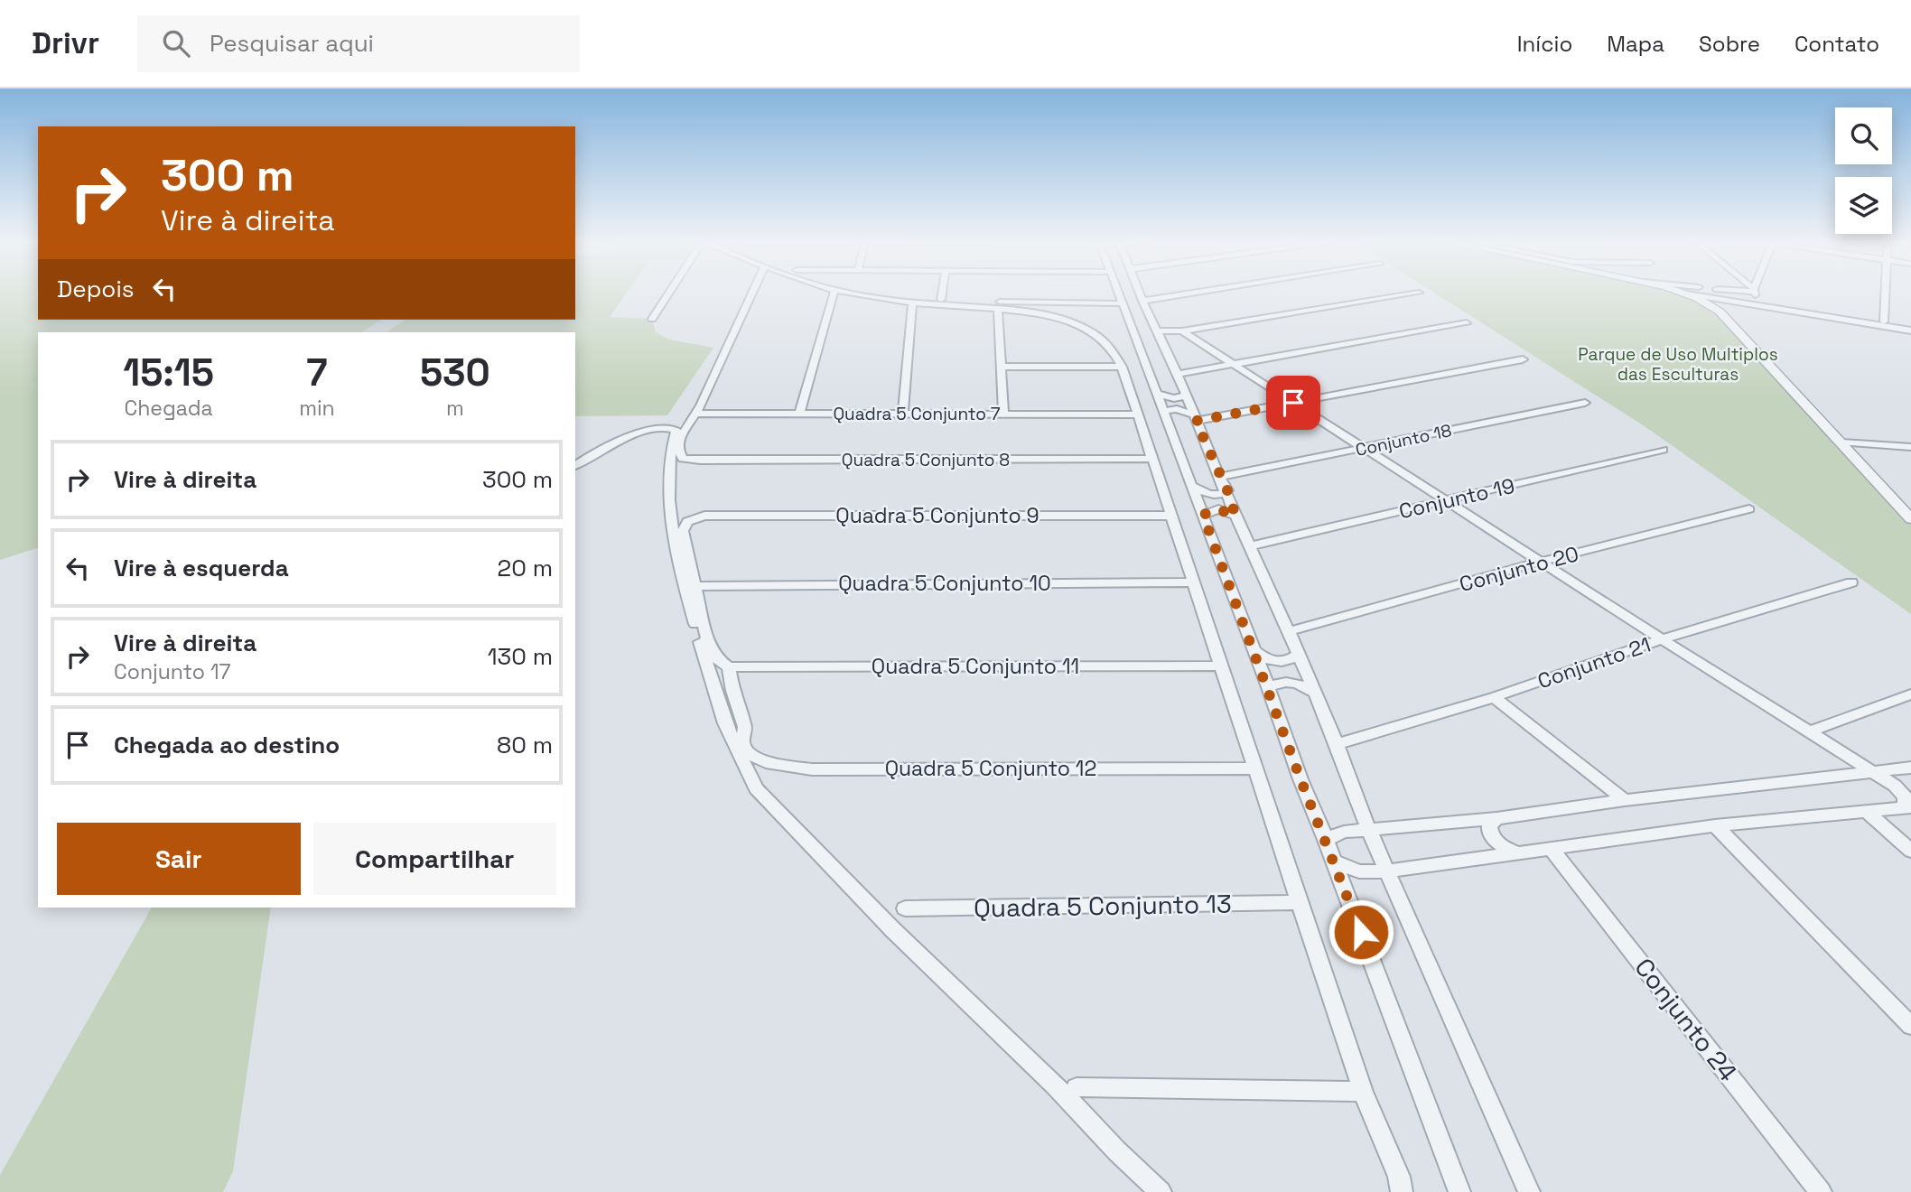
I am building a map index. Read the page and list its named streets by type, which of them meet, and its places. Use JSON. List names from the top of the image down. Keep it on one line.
{"streets":{"street":["Quadra 5 Conjunto 7","Conjunto 18","Quadra 5 Conjunto 8","Conjunto 19","Quadra 5 Conjunto 9","Conjunto 20","Quadra 5 Conjunto 10","Conjunto 21","Quadra 5 Conjunto 11","Quadra 5 Conjunto 12","Quadra 5 Conjunto 13","Conjunto 24"]},"crossings":[["Quadra 5 Conjunto 7","Quadra 5 Conjunto 8"],["Quadra 5 Conjunto 9","Quadra 5 Conjunto 10"],["Quadra 5 Conjunto 11","Quadra 5 Conjunto 12"]],"parks":["Parque de Uso Multiplos das Esculturas"],"page":{"header":"Drivr","search":"Pesquisar aqui","nav":["Início","Mapa","Sobre","Contato"],"turn":["300 m","Vire à direita"],"then":"Depois","eta":["15:15","Chegada","7","min","530","m"],"list":[{"name":"Vire à direita","value":"300 m"},{"name":"Vire à esquerda","value":"20 m"},{"name":"Vire à direita","note":"Conjunto 17","value":"130 m"},{"name":"Chegada ao destino","value":"80 m"}],"buttons":["Sair","Compartilhar"]}}
